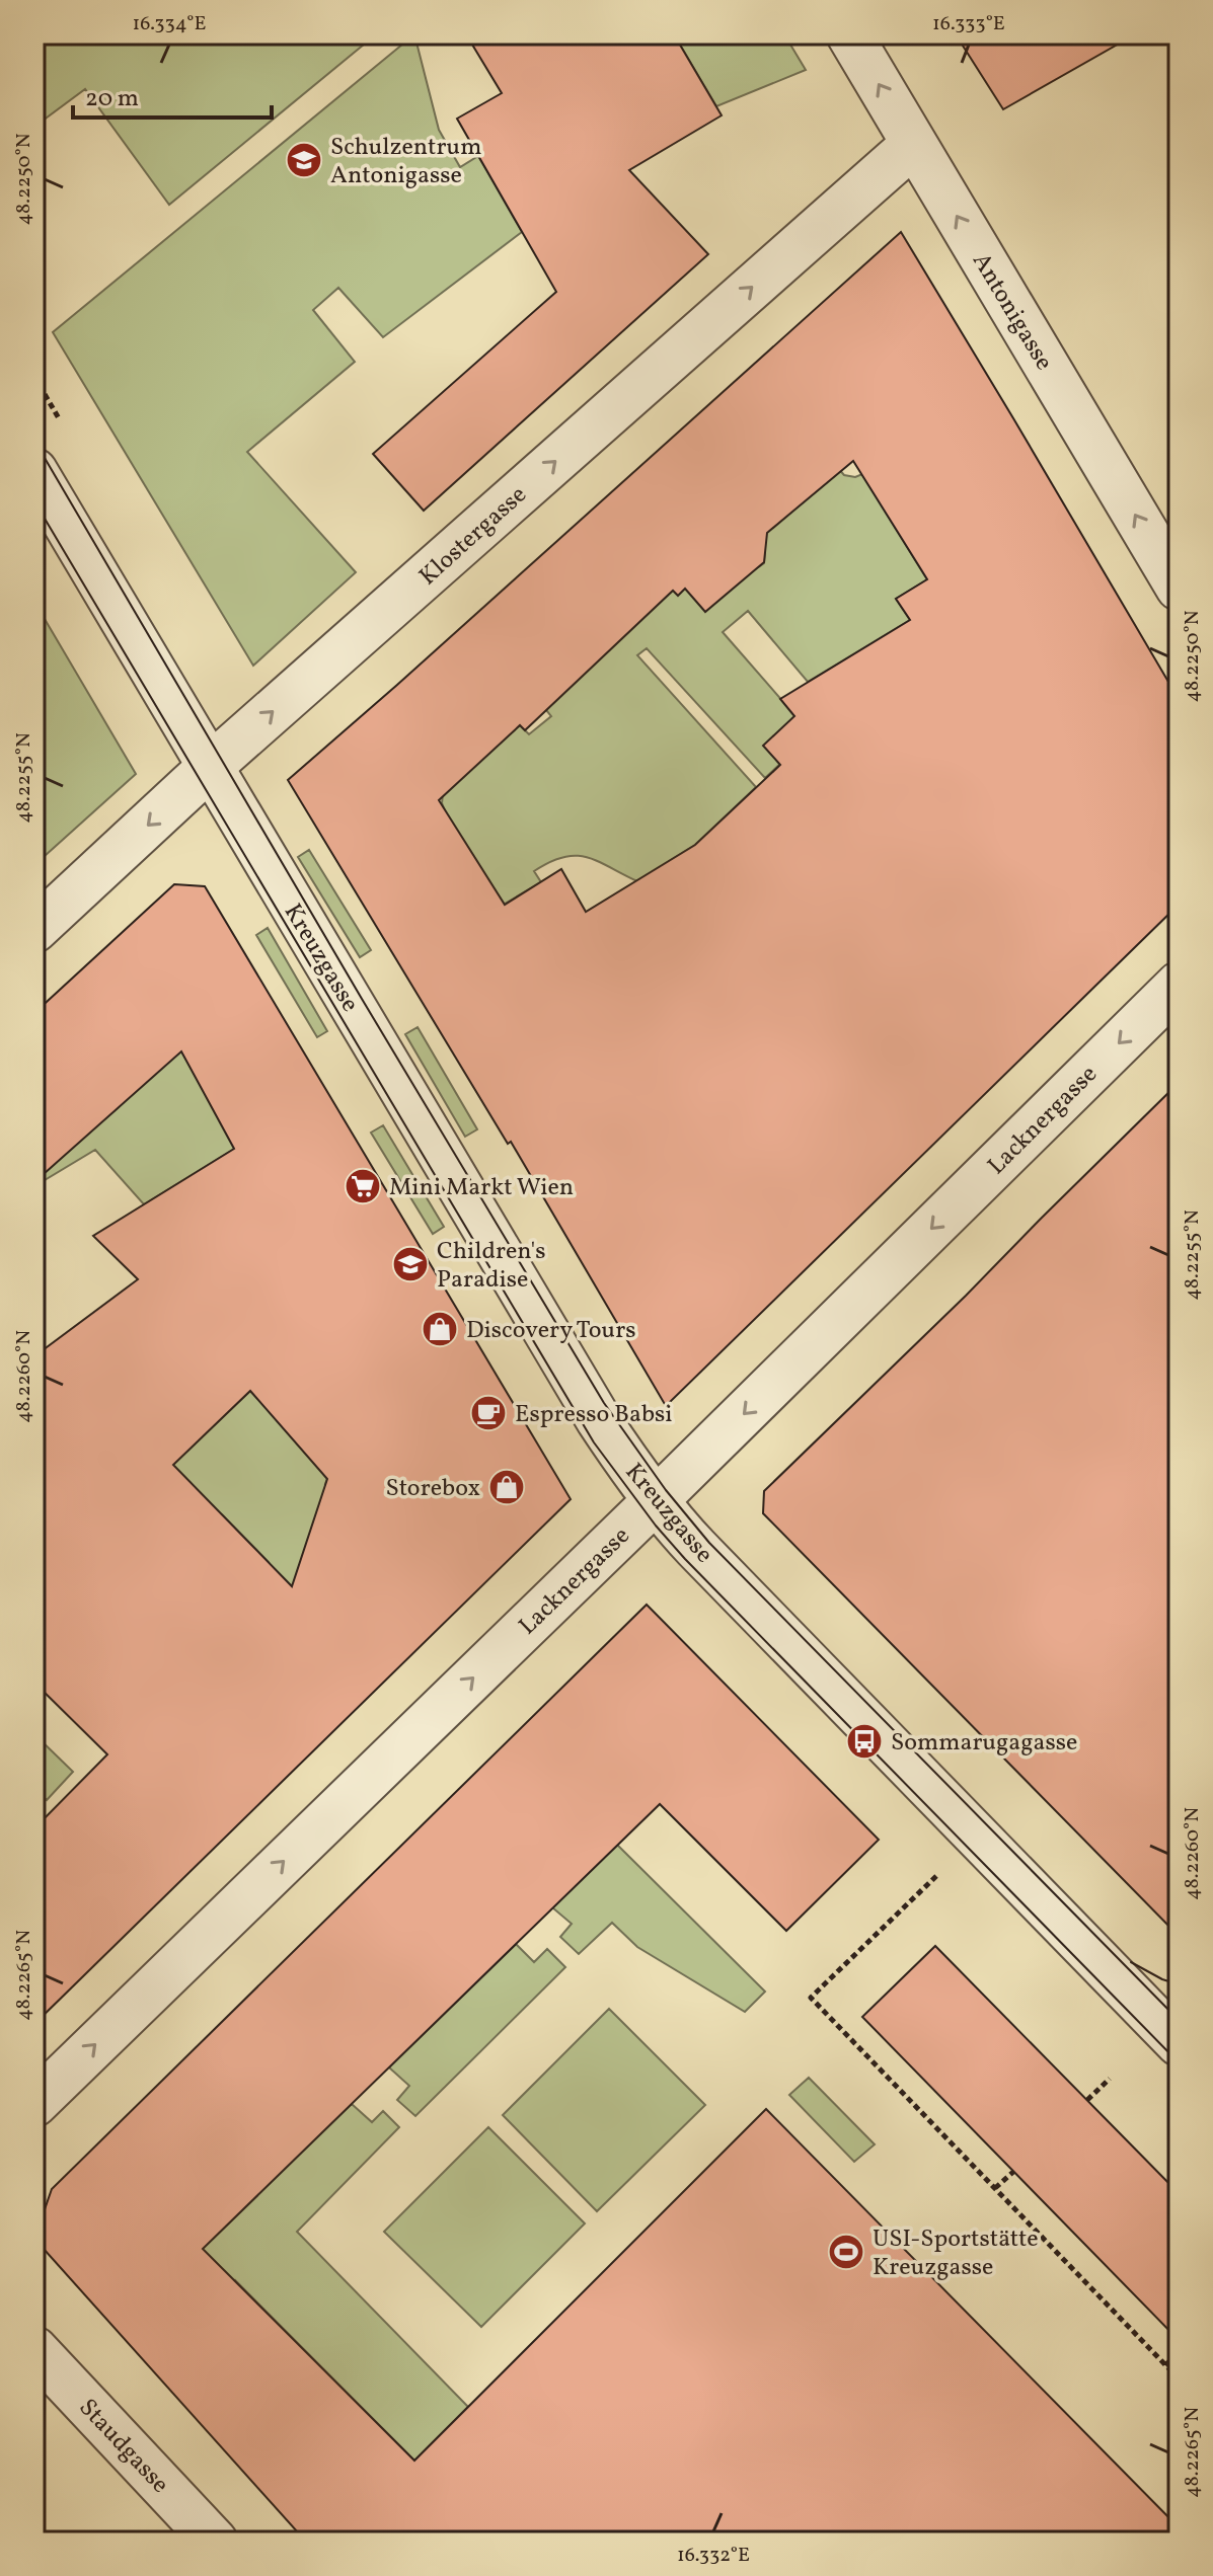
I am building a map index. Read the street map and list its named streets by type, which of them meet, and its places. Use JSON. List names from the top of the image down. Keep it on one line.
{"streets":{"street":["Antonigasse","Klostergasse","Kreuzgasse","Lacknergasse","Staudgasse"]},"crossings":[["Antonigasse","Klostergasse"],["Klostergasse","Kreuzgasse"],["Kreuzgasse","Lacknergasse"]],"one_way":["Antonigasse"],"places":{"school or university":["Schulzentrum Antonigasse","Children's Paradise"],"supermarket":["Mini Markt Wien"],"shop":["Discovery Tours","Storebox"],"cafe":["Espresso Babsi"],"bus stop":["Sommarugagasse"],"sports":["USI-Sportstätte Kreuzgasse"]},"scale_bar":"20 m","coordinates":["16.334°E","16.333°E","48.2250°N","48.2255°N","48.2260°N","48.2265°N","16.332°E"]}
